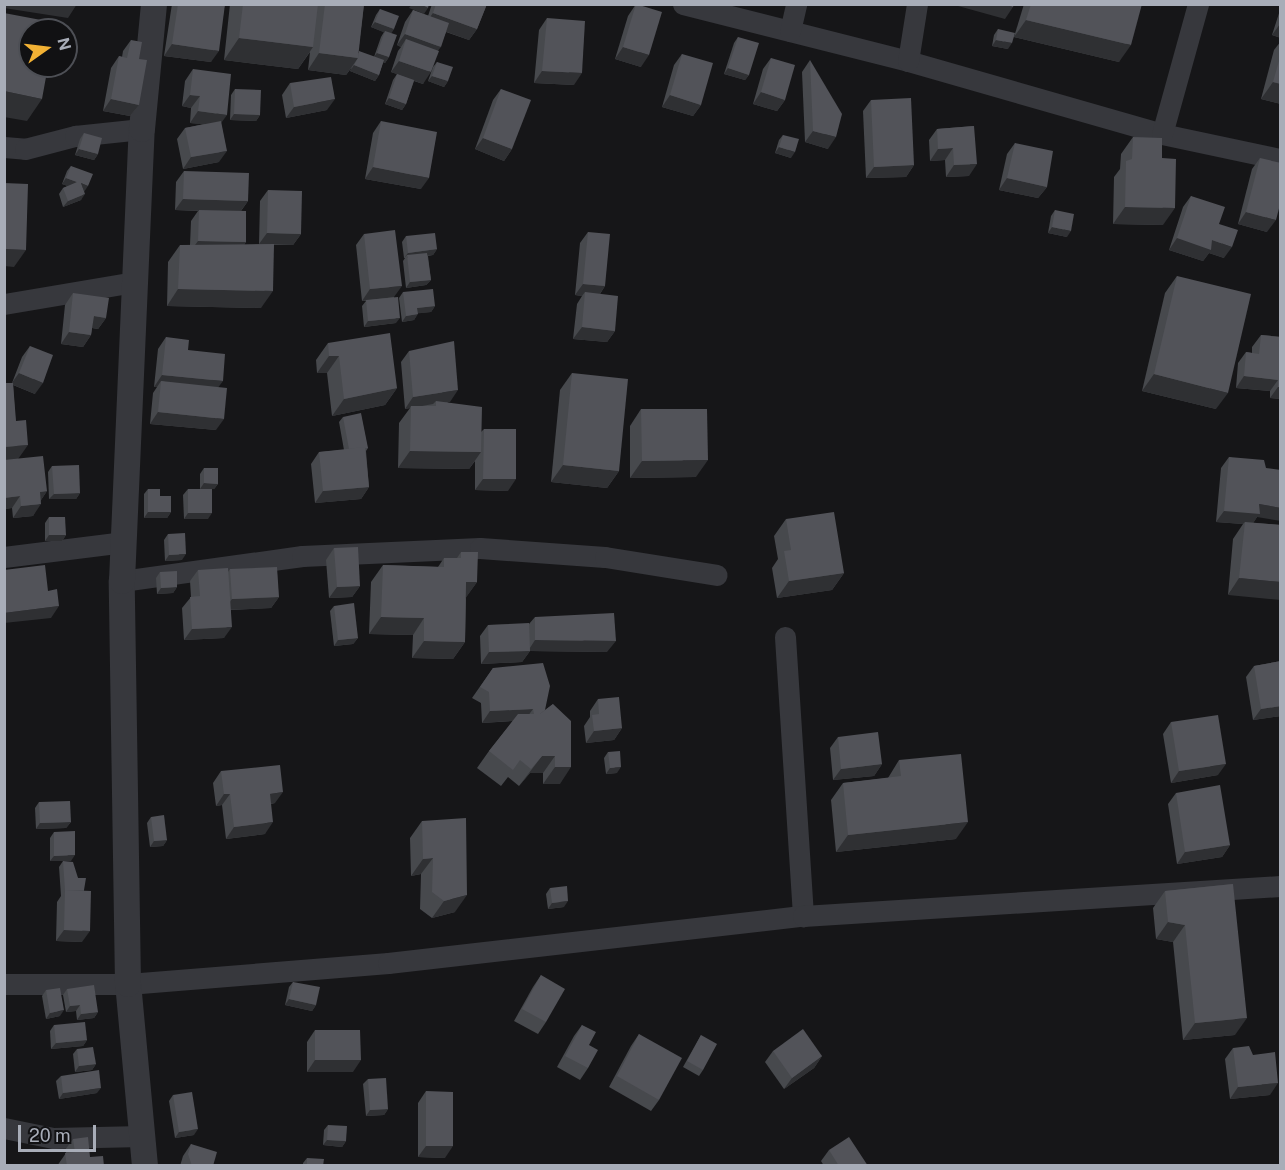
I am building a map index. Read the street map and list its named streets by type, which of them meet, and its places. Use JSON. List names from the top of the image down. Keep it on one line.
{"scale_bar":"20 m","north":"right"}
